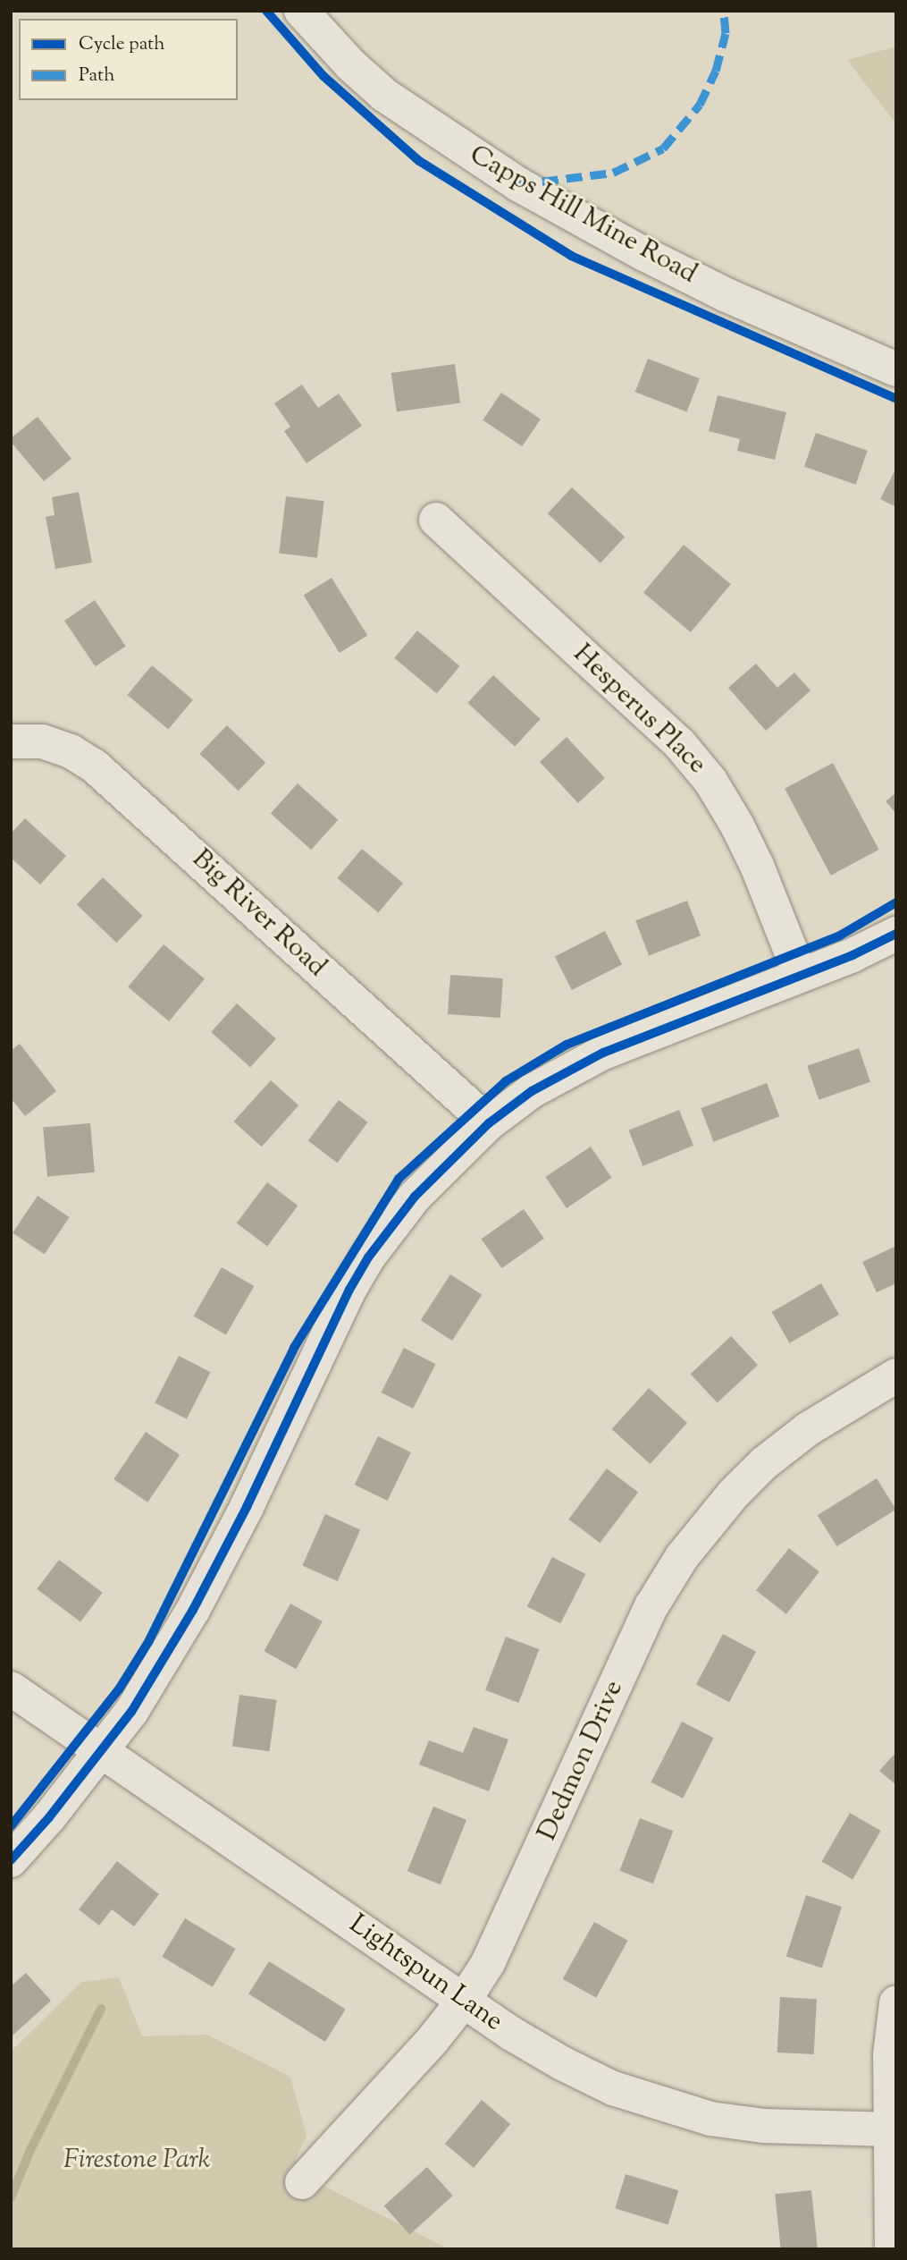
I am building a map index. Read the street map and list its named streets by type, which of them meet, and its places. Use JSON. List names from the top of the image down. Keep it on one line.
{"streets":{"street":["Capps Hill Mine Road","Hesperus Place","Big River Road","Dedmon Drive","Lightspun Lane"]},"crossings":[["Dedmon Drive","Lightspun Lane"]],"parks":["Firestone Park"],"legend":["Cycle path","Path"]}
